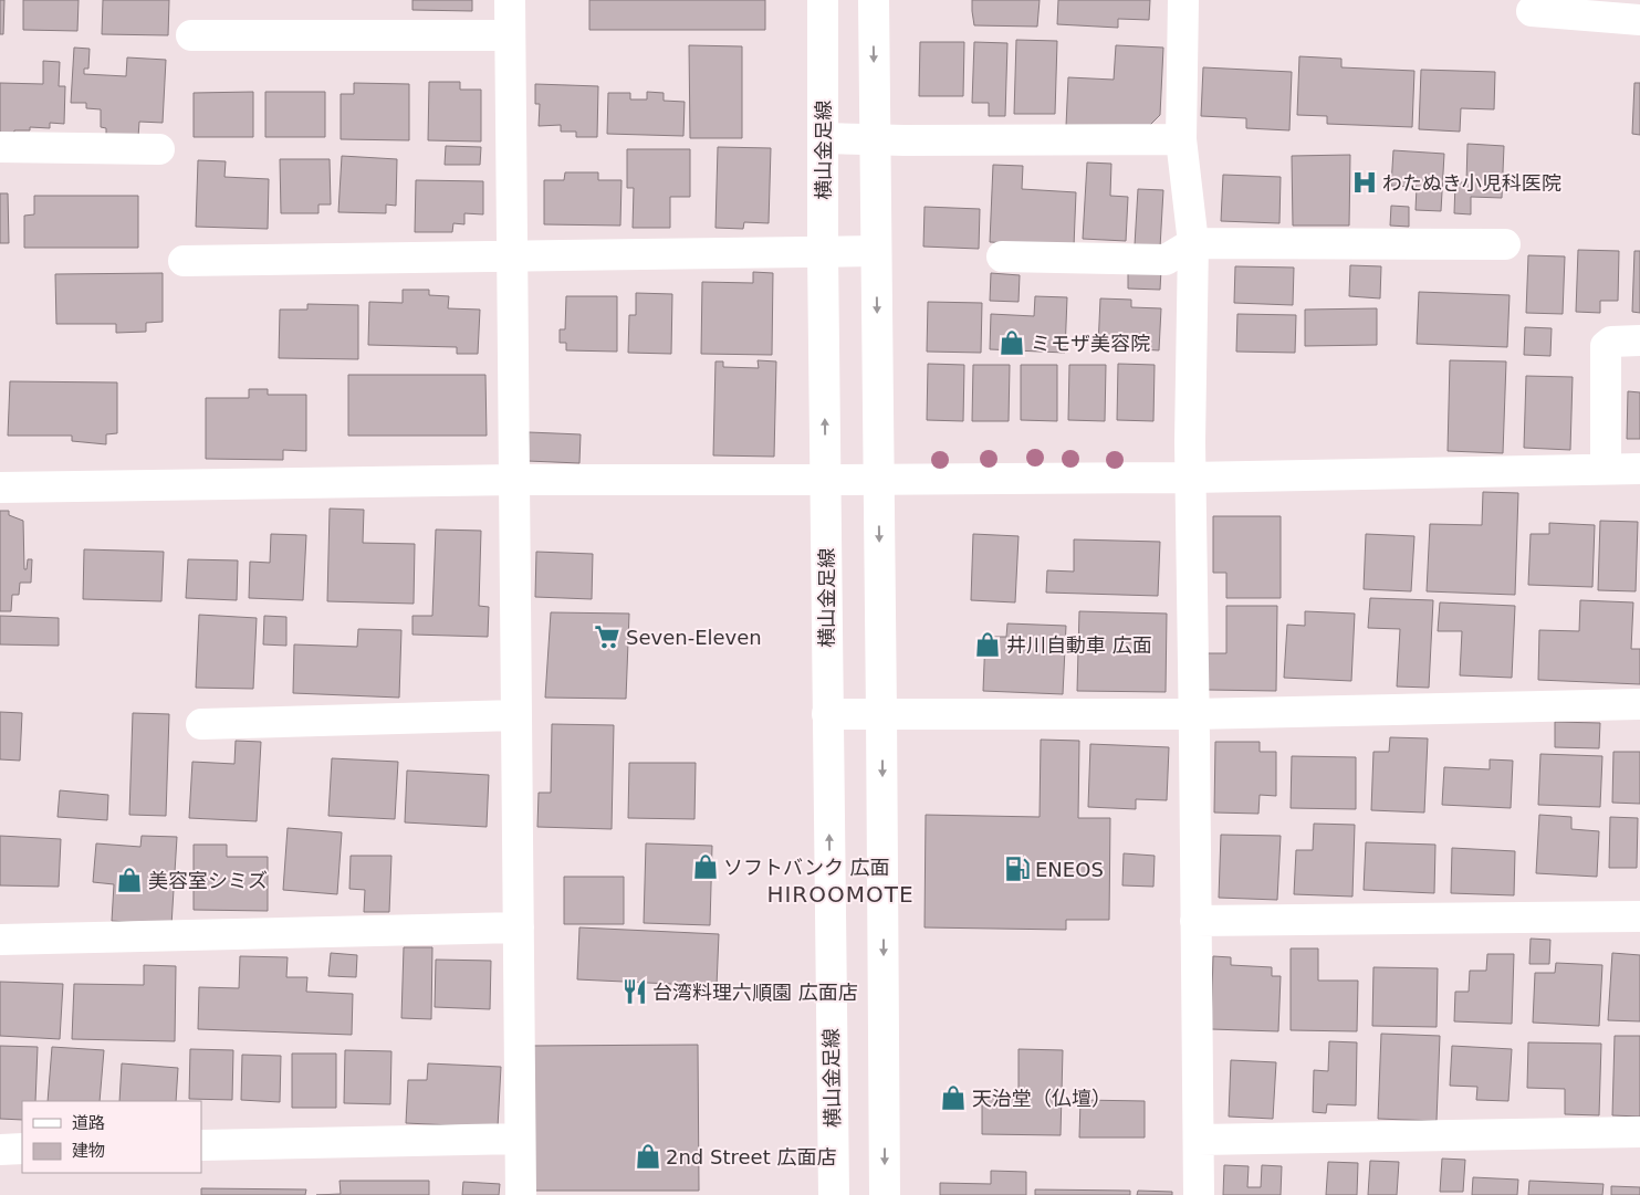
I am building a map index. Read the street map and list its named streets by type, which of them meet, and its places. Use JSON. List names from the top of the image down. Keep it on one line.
{"streets":{"street":["横山金足線"]},"districts":["HIROOMOTE"],"places":{"hospital":["わたぬき小児科医院"],"shop":["ミモザ美容院","井川自動車 広面","ソフトバンク 広面","美容室シミズ","天治堂（仏壇）","2nd Street 広面店"],"supermarket":["Seven-Eleven"],"fuel station":["ENEOS"],"restaurant":["台湾料理六順園 広面店"]},"legend":["道路","建物"]}
